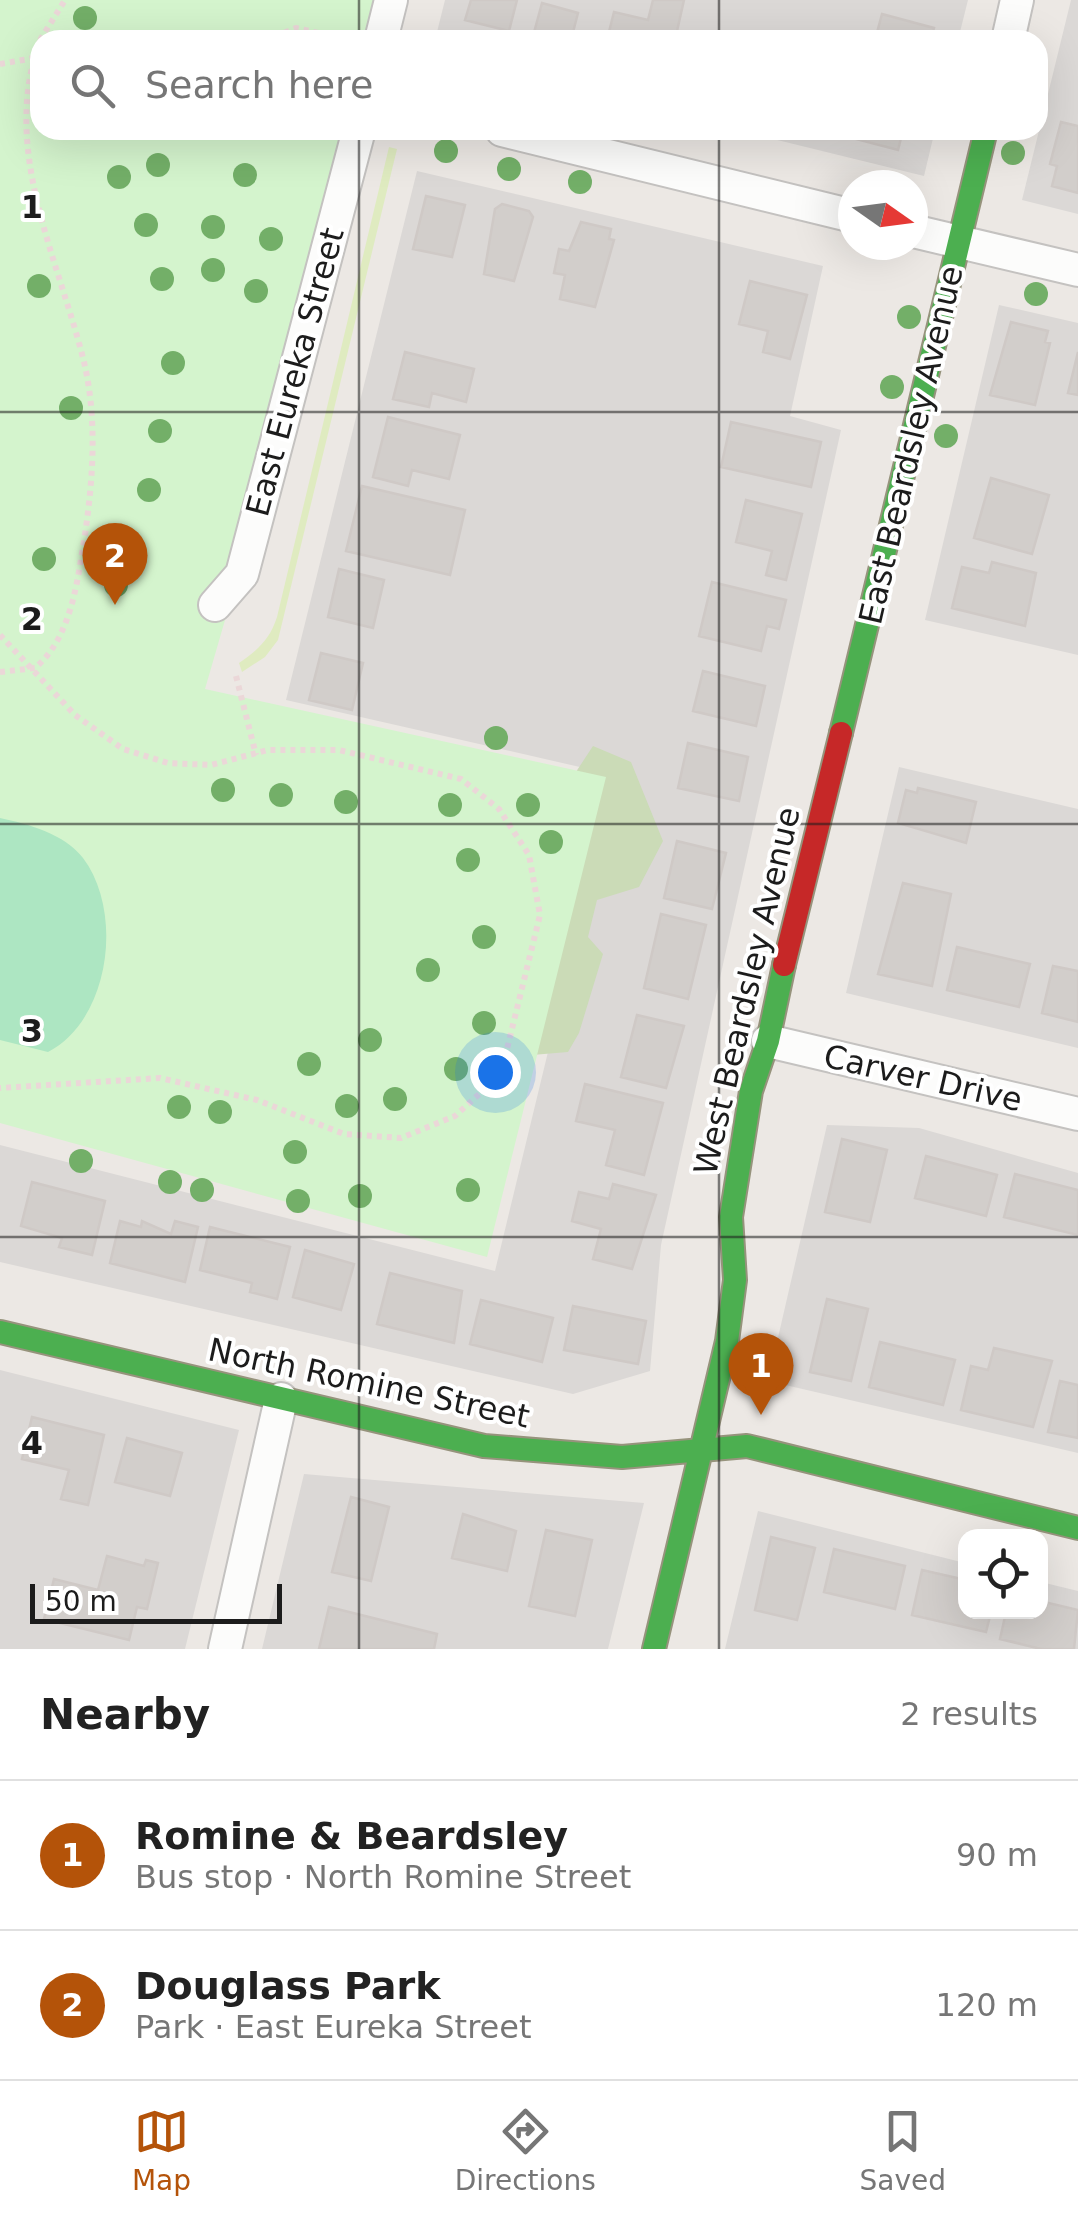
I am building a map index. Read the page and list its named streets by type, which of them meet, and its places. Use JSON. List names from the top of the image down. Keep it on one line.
{"streets":{"street":["East Eureka Street","East Beardsley Avenue","West Beardsley Avenue","Carver Drive","North Romine Street"]},"crossings":[["East Beardsley Avenue","West Beardsley Avenue"],["West Beardsley Avenue","Carver Drive"],["West Beardsley Avenue","North Romine Street"]],"scale_bar":"50 m","north":"right","page":{"search":"Search here","pins":["2","1"],"scale":"50 m","heading":["Nearby","2 results"],"list":[{"mark":"1","name":"Romine & Beardsley","note":"Bus stop · North Romine Street","value":"90 m"},{"mark":"2","name":"Douglass Park","note":"Park · East Eureka Street","value":"120 m"}],"nav":["Map","Directions","Saved"]},"grid":{"rows":["1","2","3","4"]}}
